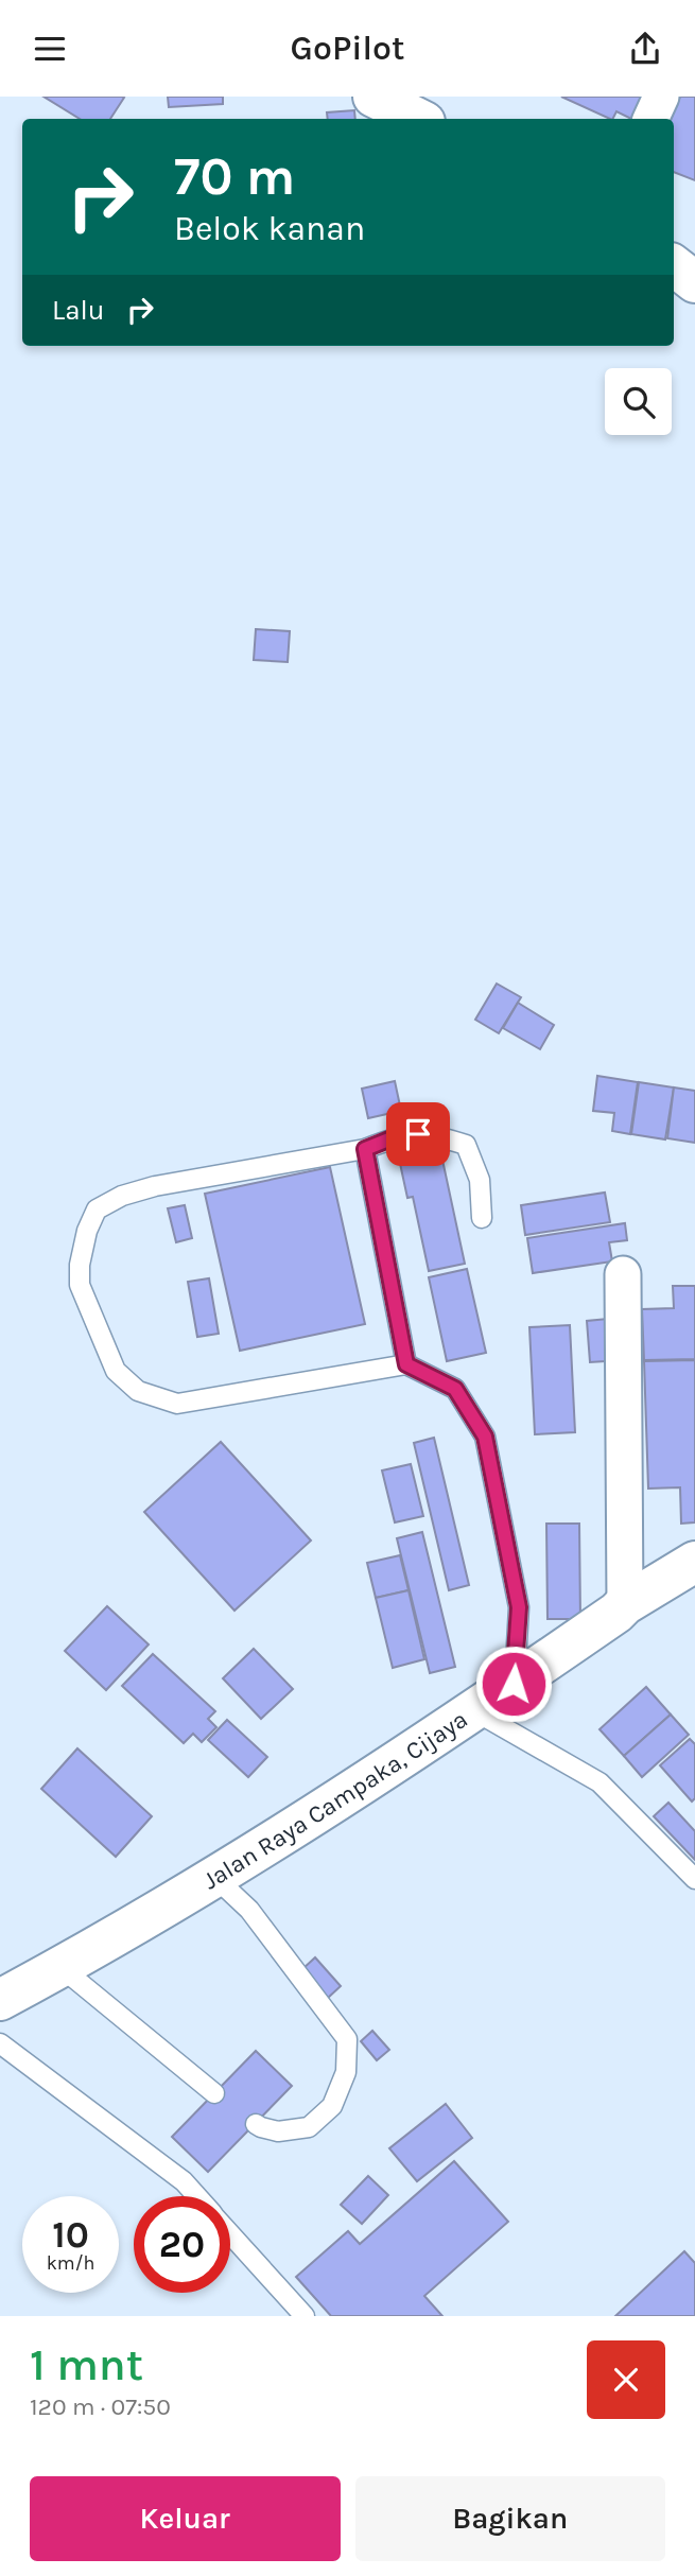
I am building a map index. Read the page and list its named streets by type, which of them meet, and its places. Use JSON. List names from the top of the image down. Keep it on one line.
{"streets":{"main road":["Jalan Raya Campaka, Cijaya"]},"page":{"header":"GoPilot","turn":["70 m","Belok kanan"],"then":"Lalu","speed":"10 km/h","limit":"20","heading":["1 mnt","120 m · 07:50"],"buttons":["Keluar","Bagikan"]}}
